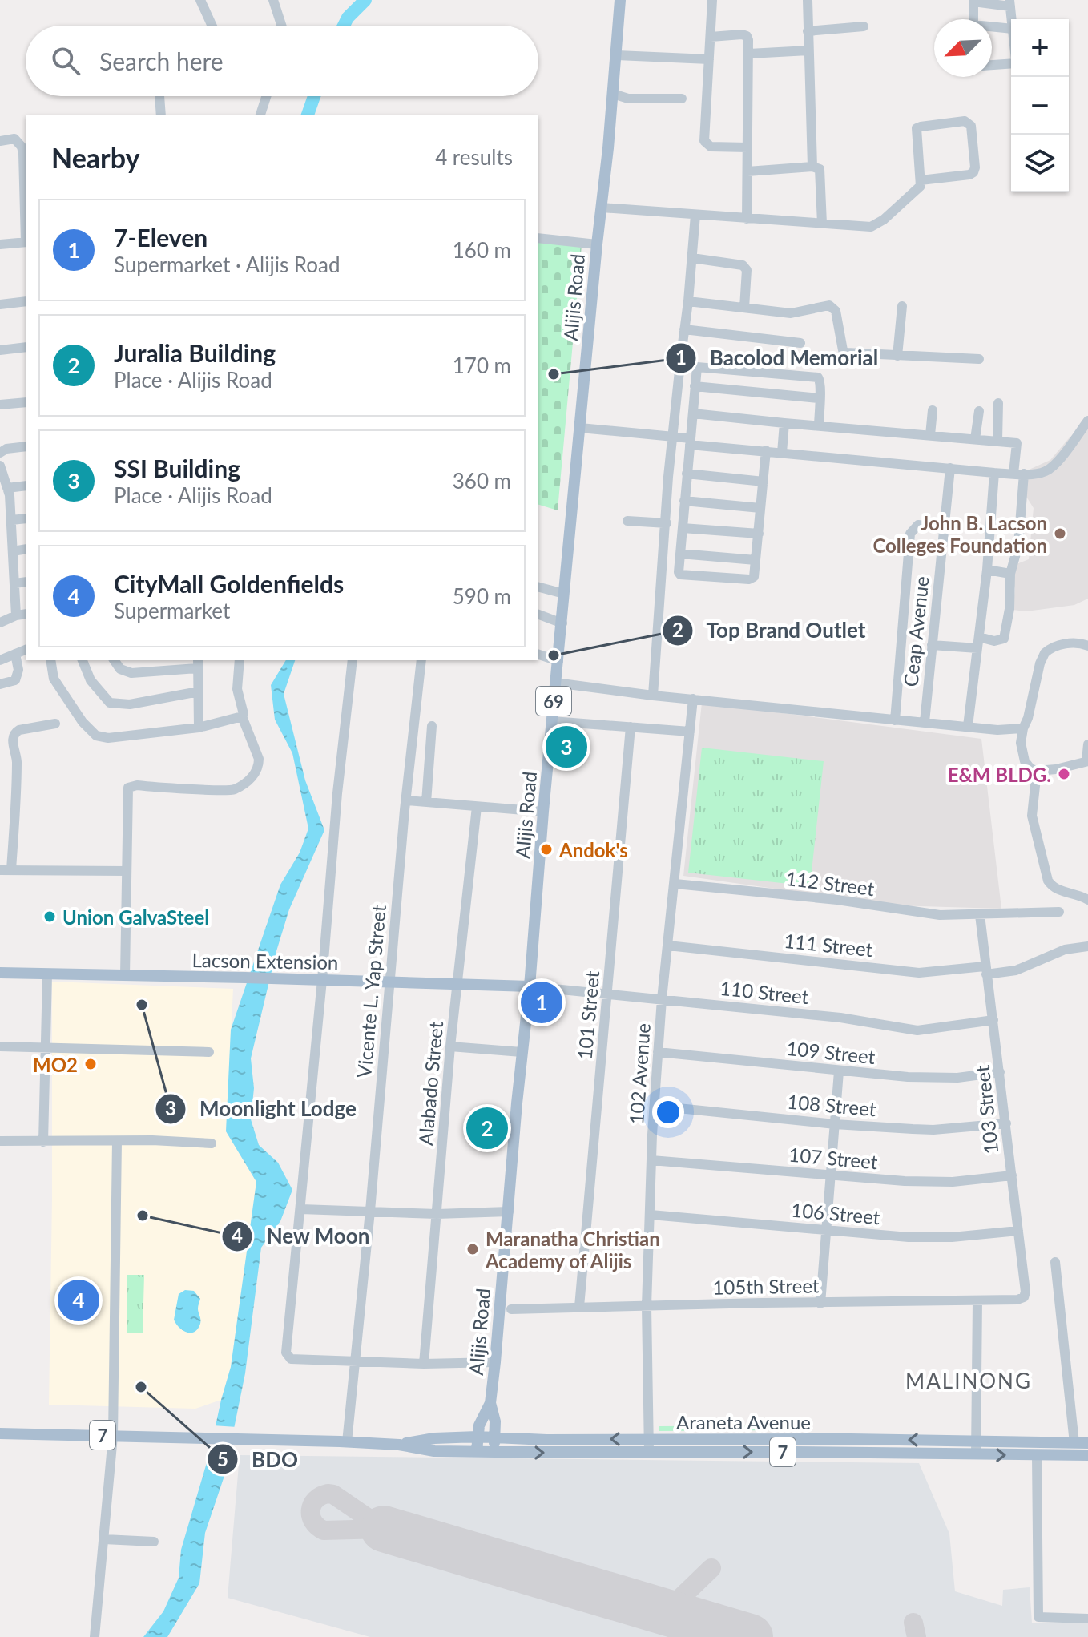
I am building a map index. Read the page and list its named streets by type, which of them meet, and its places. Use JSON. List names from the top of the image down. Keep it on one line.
{"streets":{"main road":["Alijis Road","69","Lacson Extension","Araneta Avenue","7"],"street":["Ceap Avenue","112 Street","111 Street","Vicente L. Yap Street","110 Street","101 Street","109 Street","102 Avenue","Alabado Street","108 Street","103 Street","107 Street","106 Street","105th Street"]},"crossings":[["Alijis Road","Lacson Extension"],["Alijis Road","110 Street"],["Alijis Road","Araneta Avenue"],["112 Street","102 Avenue"],["112 Street","103 Street"],["111 Street","102 Avenue"],["111 Street","103 Street"],["Lacson Extension","Vicente L. Yap Street"],["Lacson Extension","110 Street"],["Lacson Extension","Alabado Street"],["Vicente L. Yap Street","Araneta Avenue"],["110 Street","101 Street"],["110 Street","102 Avenue"],["110 Street","103 Street"],["101 Street","105th Street"],["109 Street","102 Avenue"],["109 Street","103 Street"],["102 Avenue","108 Street"],["102 Avenue","107 Street"],["102 Avenue","106 Street"],["102 Avenue","105th Street"],["102 Avenue","Araneta Avenue"],["108 Street","103 Street"],["103 Street","107 Street"],["103 Street","106 Street"],["103 Street","105th Street"]],"districts":["MALINONG"],"places":["Bacolod Memorial","John B. Lacson Colleges Foundation","Top Brand Outlet","E&M BLDG.","Andok's","Union GalvaSteel","Moonlight Lodge","MO2","New Moon","Maranatha Christian Academy of Alijis","BDO"],"north":"bottom left","page":{"map_buttons":["+","−"],"search":"Search here","heading":["Nearby","4 results"],"list":[{"mark":"1","name":"7-Eleven","note":"Supermarket · Alijis Road","value":"160 m"},{"mark":"2","name":"Juralia Building","note":"Place · Alijis Road","value":"170 m"},{"mark":"3","name":"SSI Building","note":"Place · Alijis Road","value":"360 m"},{"mark":"4","name":"CityMall Goldenfields","note":"Supermarket","value":"590 m"}],"pins":["3","1","2","4"]}}
